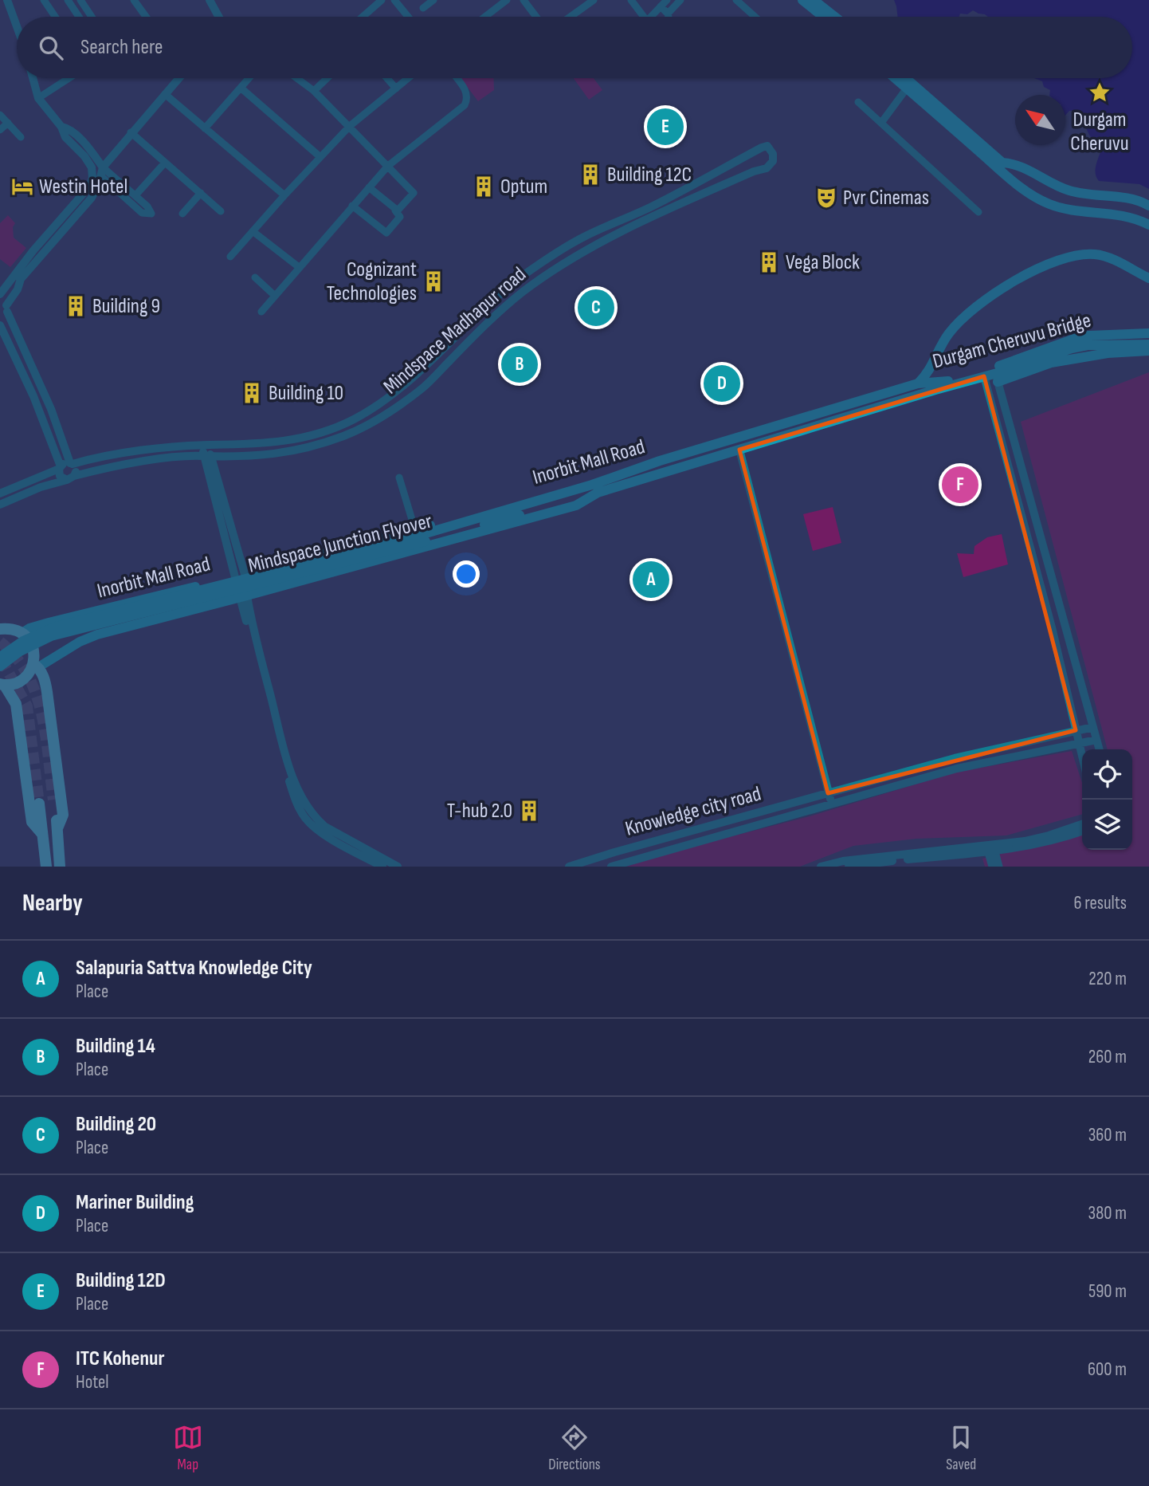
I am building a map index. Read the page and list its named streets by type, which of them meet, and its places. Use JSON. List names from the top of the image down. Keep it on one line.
{"streets":{"main road":["Durgam Cheruvu Bridge","Inorbit Mall Road","Mindspace Junction Flyover"],"street":["Mindspace Madhapur road","Knowledge city road"]},"crossings":[["Durgam Cheruvu Bridge","Inorbit Mall Road"],["Inorbit Mall Road","Mindspace Junction Flyover"]],"places":{"place":["Durgam Cheruvu"],"building":["Building 12C","Optum","Vega Block","Cognizant Technologies","Building 9","Building 10","T-hub 2.0"],"hotel":["Westin Hotel"],"theatre":["Pvr Cinemas"]},"north":"top left","page":{"search":"Search here","pins":["E","C","B","D","F","A"],"heading":["Nearby","6 results"],"list":[{"mark":"A","name":"Salapuria Sattva Knowledge City","note":"Place","value":"220 m"},{"mark":"B","name":"Building 14","note":"Place","value":"260 m"},{"mark":"C","name":"Building 20","note":"Place","value":"360 m"},{"mark":"D","name":"Mariner Building","note":"Place","value":"380 m"},{"mark":"E","name":"Building 12D","note":"Place","value":"590 m"},{"mark":"F","name":"ITC Kohenur","note":"Hotel","value":"600 m"}],"nav":["Map","Directions","Saved"]}}
